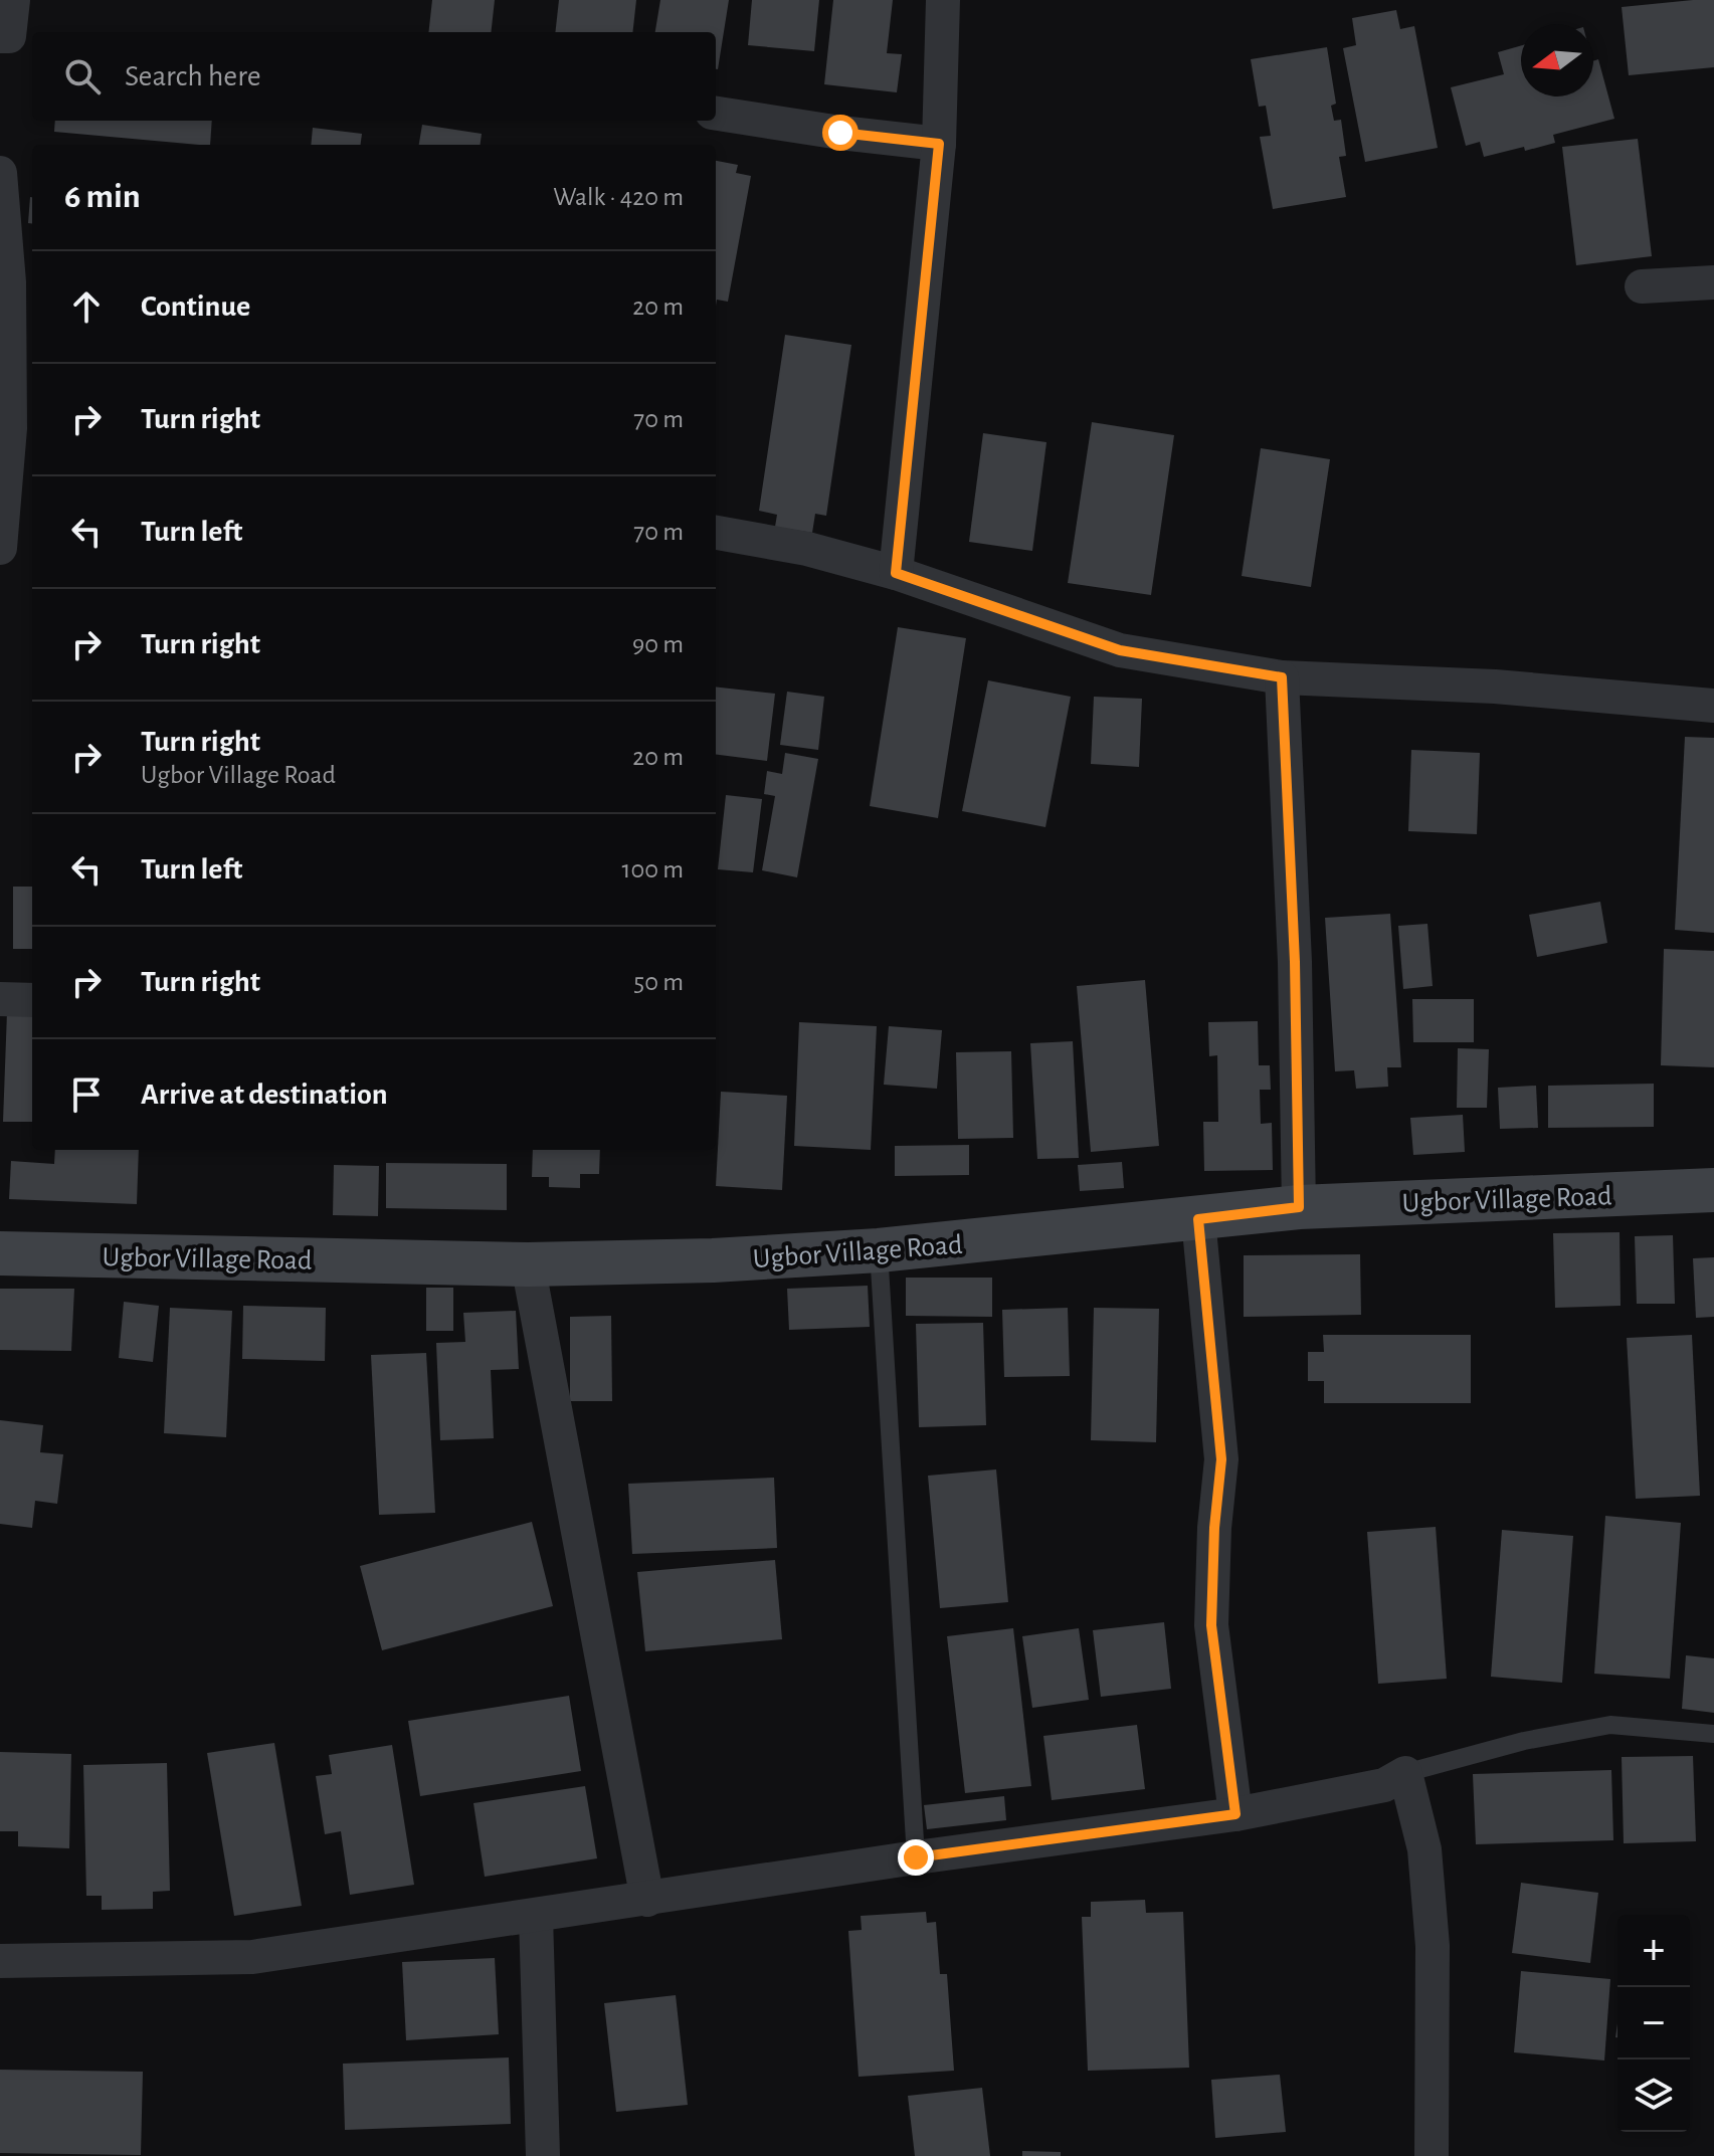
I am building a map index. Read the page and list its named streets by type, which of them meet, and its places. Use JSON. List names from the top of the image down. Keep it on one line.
{"streets":{"street":["Ugbor Village Road"]},"north":"left","page":{"search":"Search here","heading":["6 min","Walk · 420 m"],"list":[["Continue","20 m"],["Turn right","70 m"],["Turn left","70 m"],["Turn right","90 m"],["Turn right","Ugbor Village Road","20 m"],["Turn left","100 m"],["Turn right","50 m"],"Arrive at destination"],"map_buttons":["+","−"]}}
